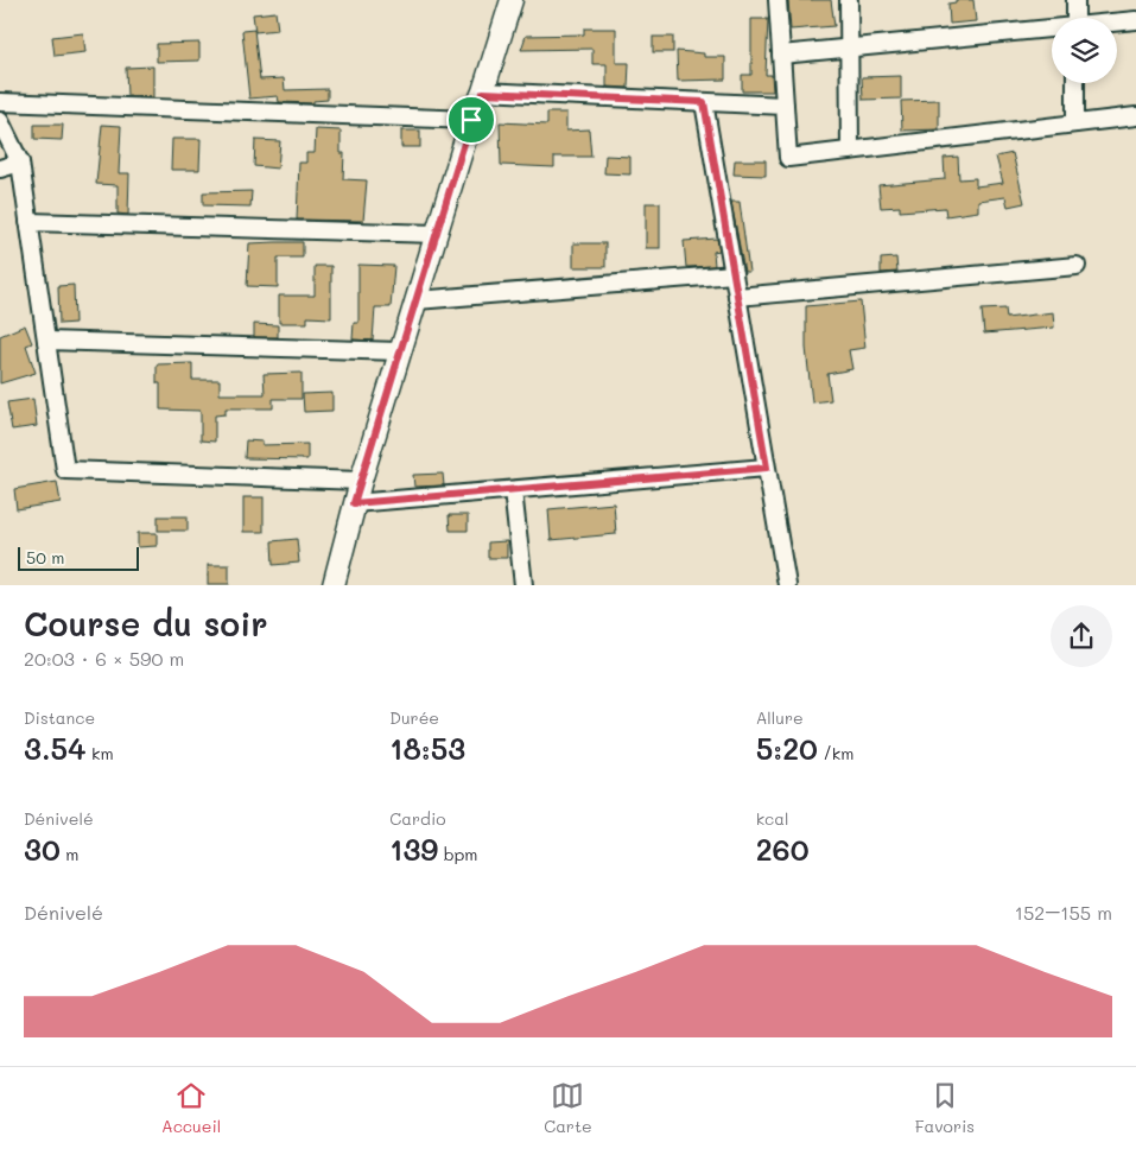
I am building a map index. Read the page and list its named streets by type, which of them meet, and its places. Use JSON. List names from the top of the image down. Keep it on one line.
{"scale_bar":"50 m","page":{"scale":"50 m","heading":["Course du soir","20:03 · 6 × 590 m"],"stats":[["Distance","3.54 km"],["Durée","18:53"],["Allure","5:20 /km"],["Dénivelé","30 m"],["Cardio","139 bpm"],["kcal","260"]],"chart":["Dénivelé","152–155 m"],"tabs":["Accueil","Carte","Favoris"]}}
